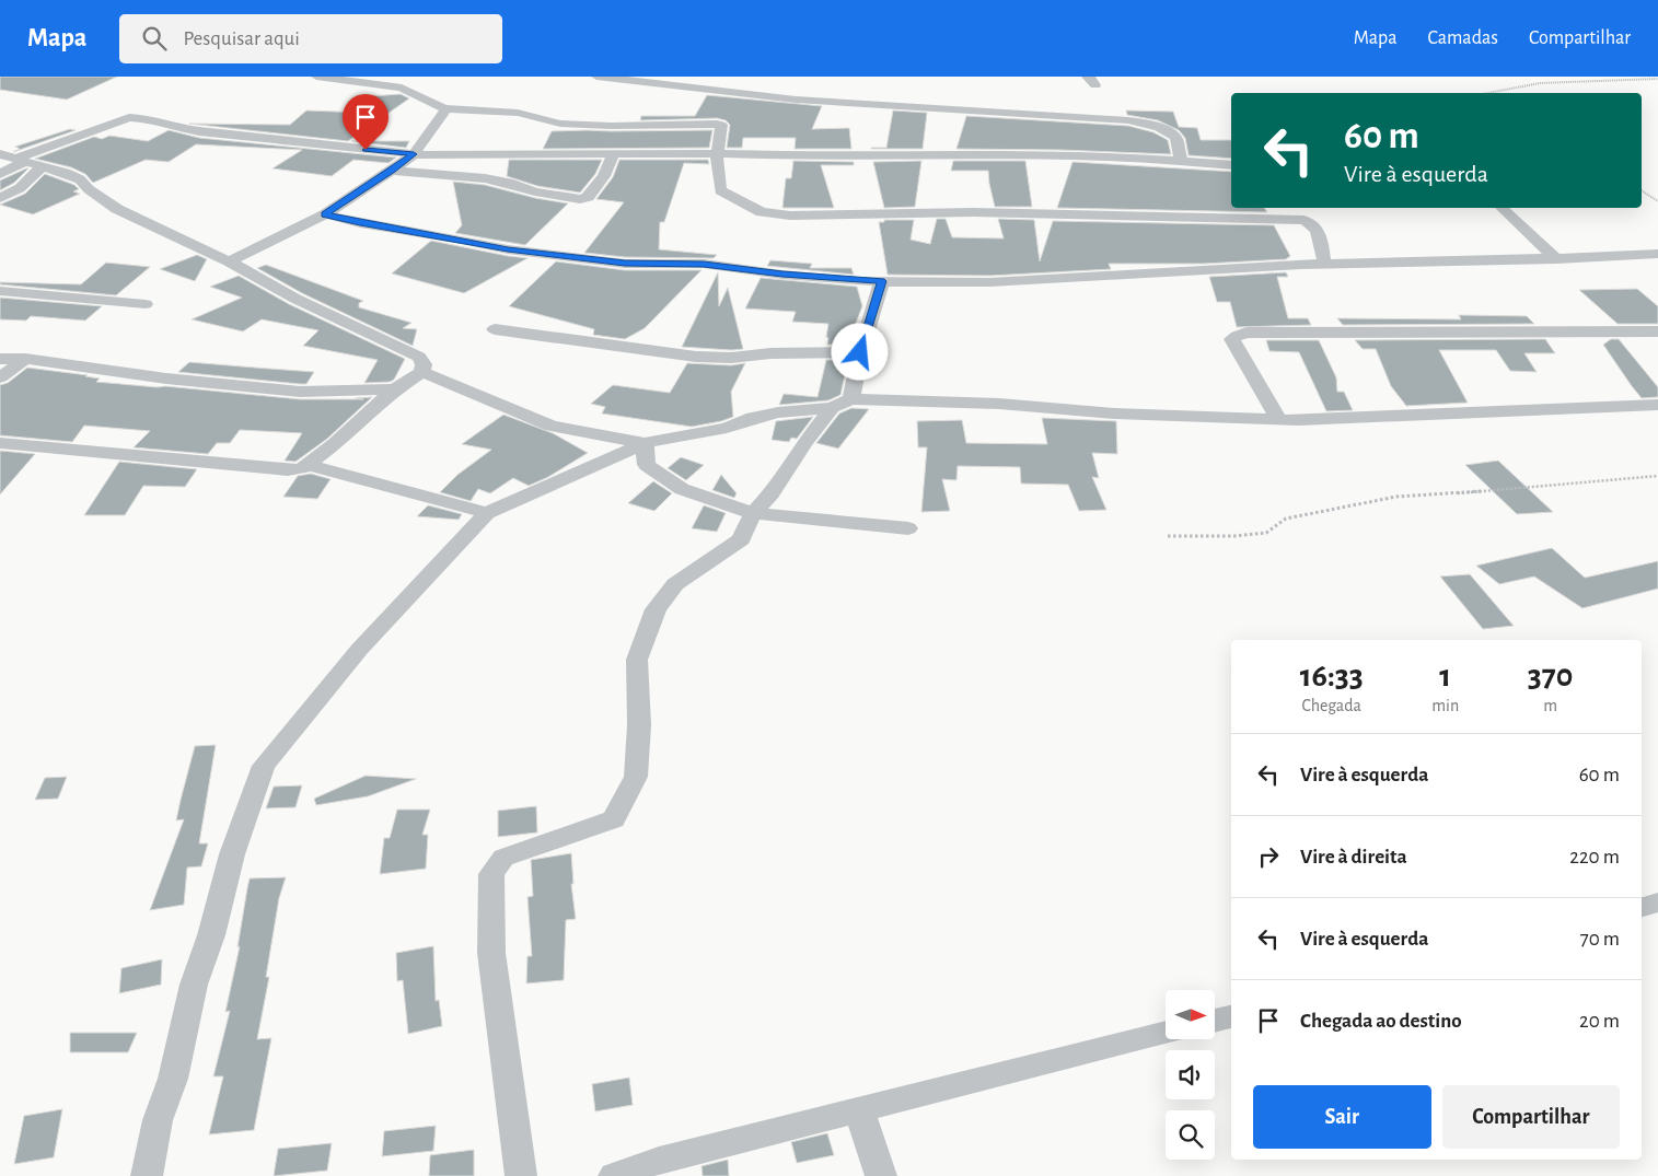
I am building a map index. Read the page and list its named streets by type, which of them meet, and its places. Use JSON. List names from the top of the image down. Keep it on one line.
{"north":"right","page":{"header":"Mapa","search":"Pesquisar aqui","nav":["Mapa","Camadas","Compartilhar"],"turn":["60 m","Vire à esquerda"],"eta":["16:33","Chegada","1","min","370","m"],"list":[{"name":"Vire à esquerda","value":"60 m"},{"name":"Vire à direita","value":"220 m"},{"name":"Vire à esquerda","value":"70 m"},{"name":"Chegada ao destino","value":"20 m"}],"buttons":["Sair","Compartilhar"]}}
